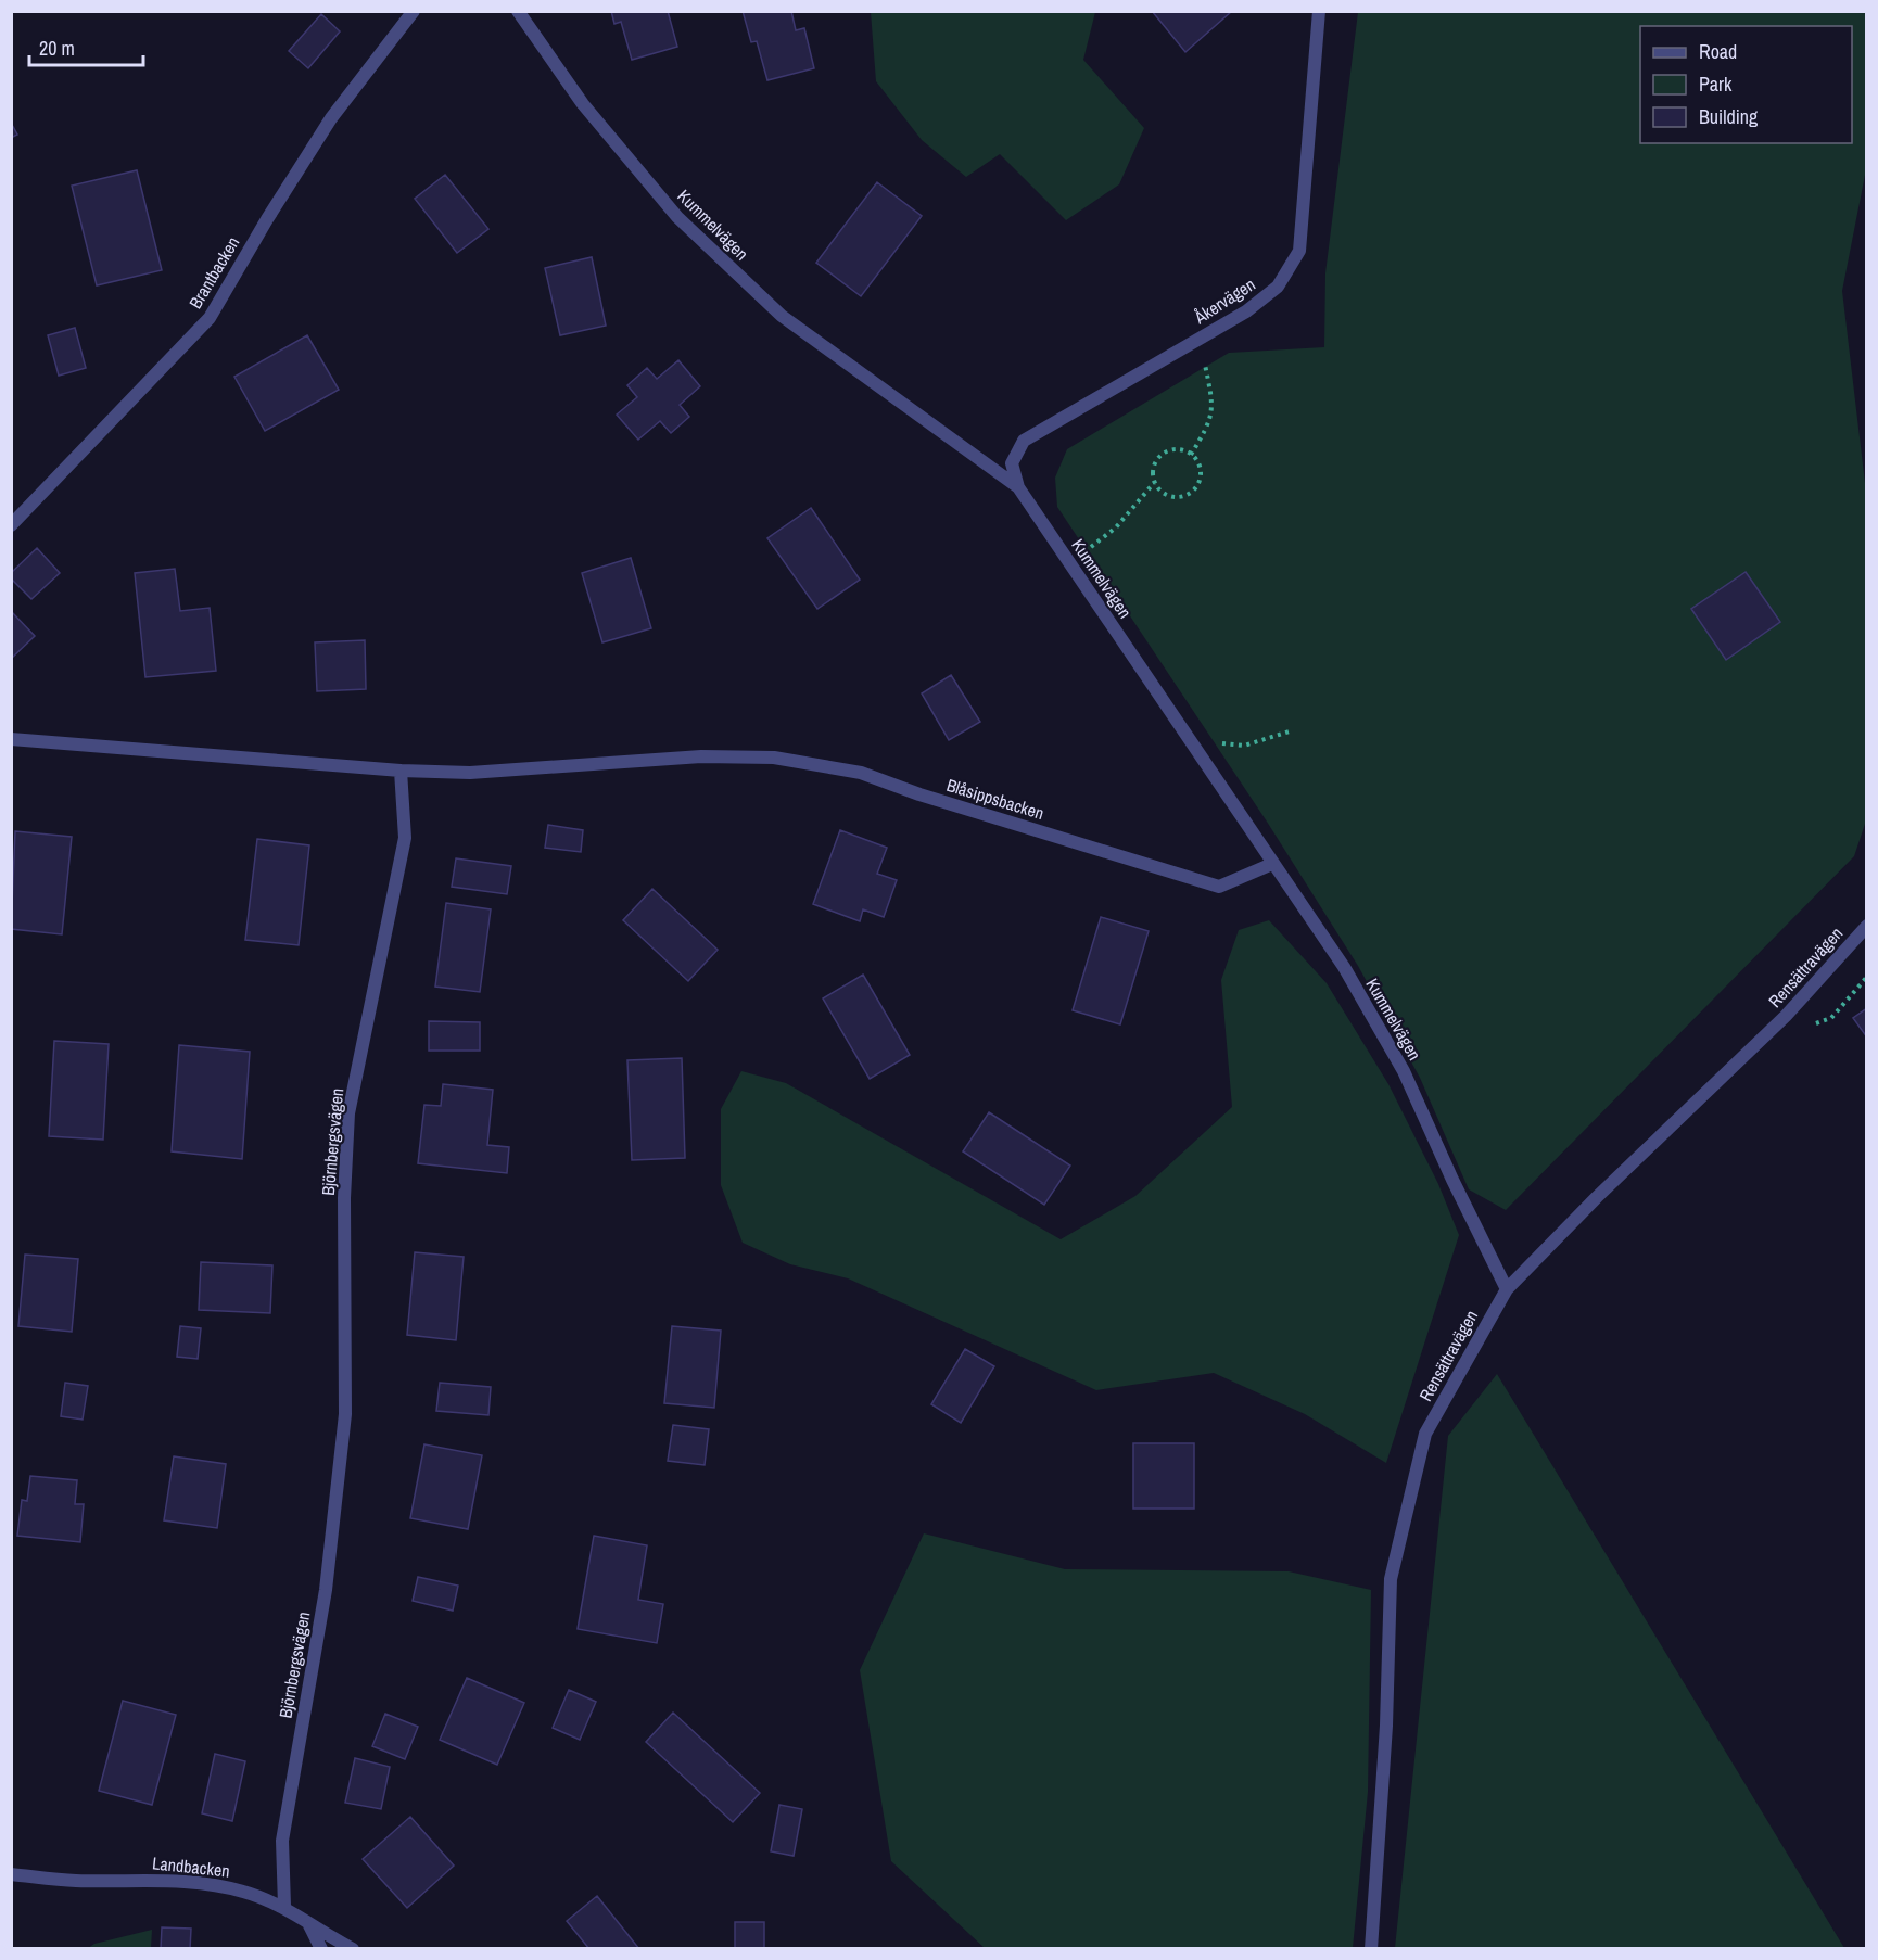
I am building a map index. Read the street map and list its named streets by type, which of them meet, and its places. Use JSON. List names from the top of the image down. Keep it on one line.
{"streets":{"street":["Kummelvägen","Brantbacken","Åkervägen","Blåsippsbacken","Rensättravägen","Björnbergsvägen","Landbacken"]},"crossings":[["Kummelvägen","Åkervägen"],["Kummelvägen","Blåsippsbacken"],["Kummelvägen","Rensättravägen"],["Blåsippsbacken","Björnbergsvägen"],["Björnbergsvägen","Landbacken"]],"legend":["Road","Park","Building"],"scale_bar":"20 m"}
